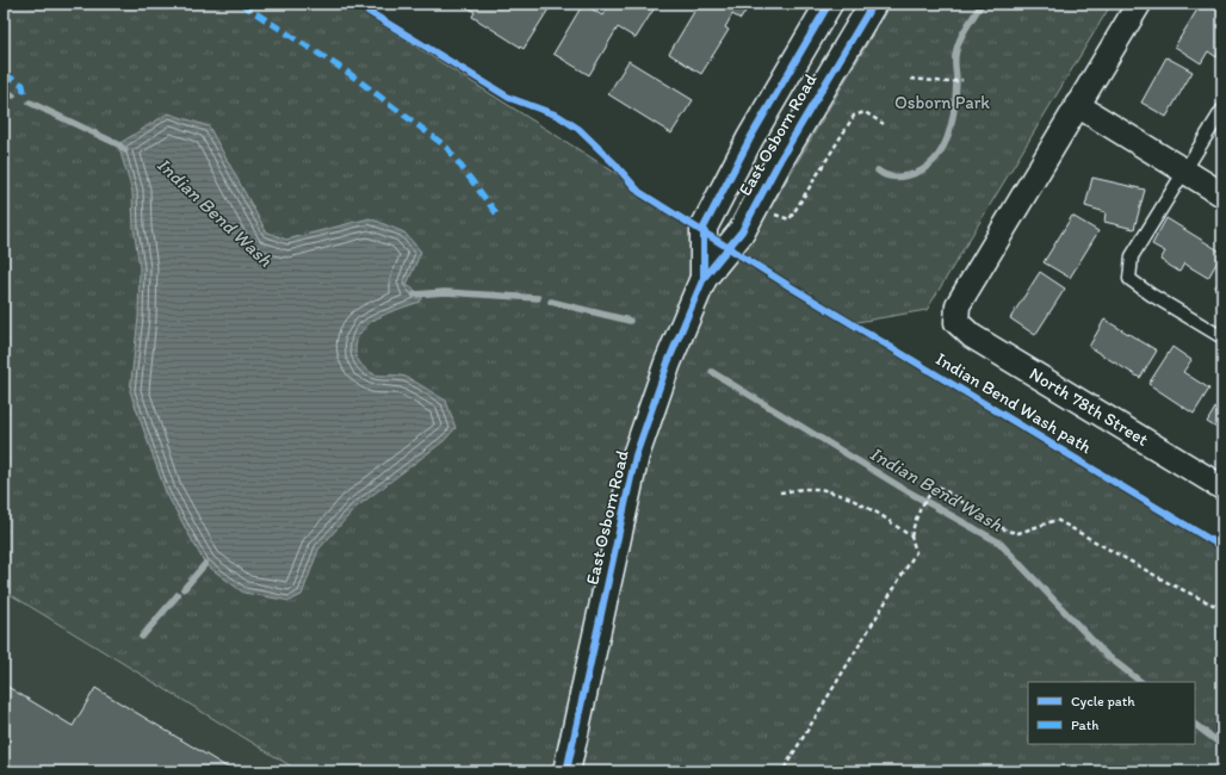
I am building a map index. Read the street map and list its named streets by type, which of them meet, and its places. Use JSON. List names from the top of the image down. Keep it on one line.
{"streets":{"main road":["East Osborn Road"],"street":["North 78th Street"],"cycle path":["Indian Bend Wash path"]},"water":["Indian Bend Wash"],"parks":["Osborn Park"],"legend":["Cycle path","Path"]}
